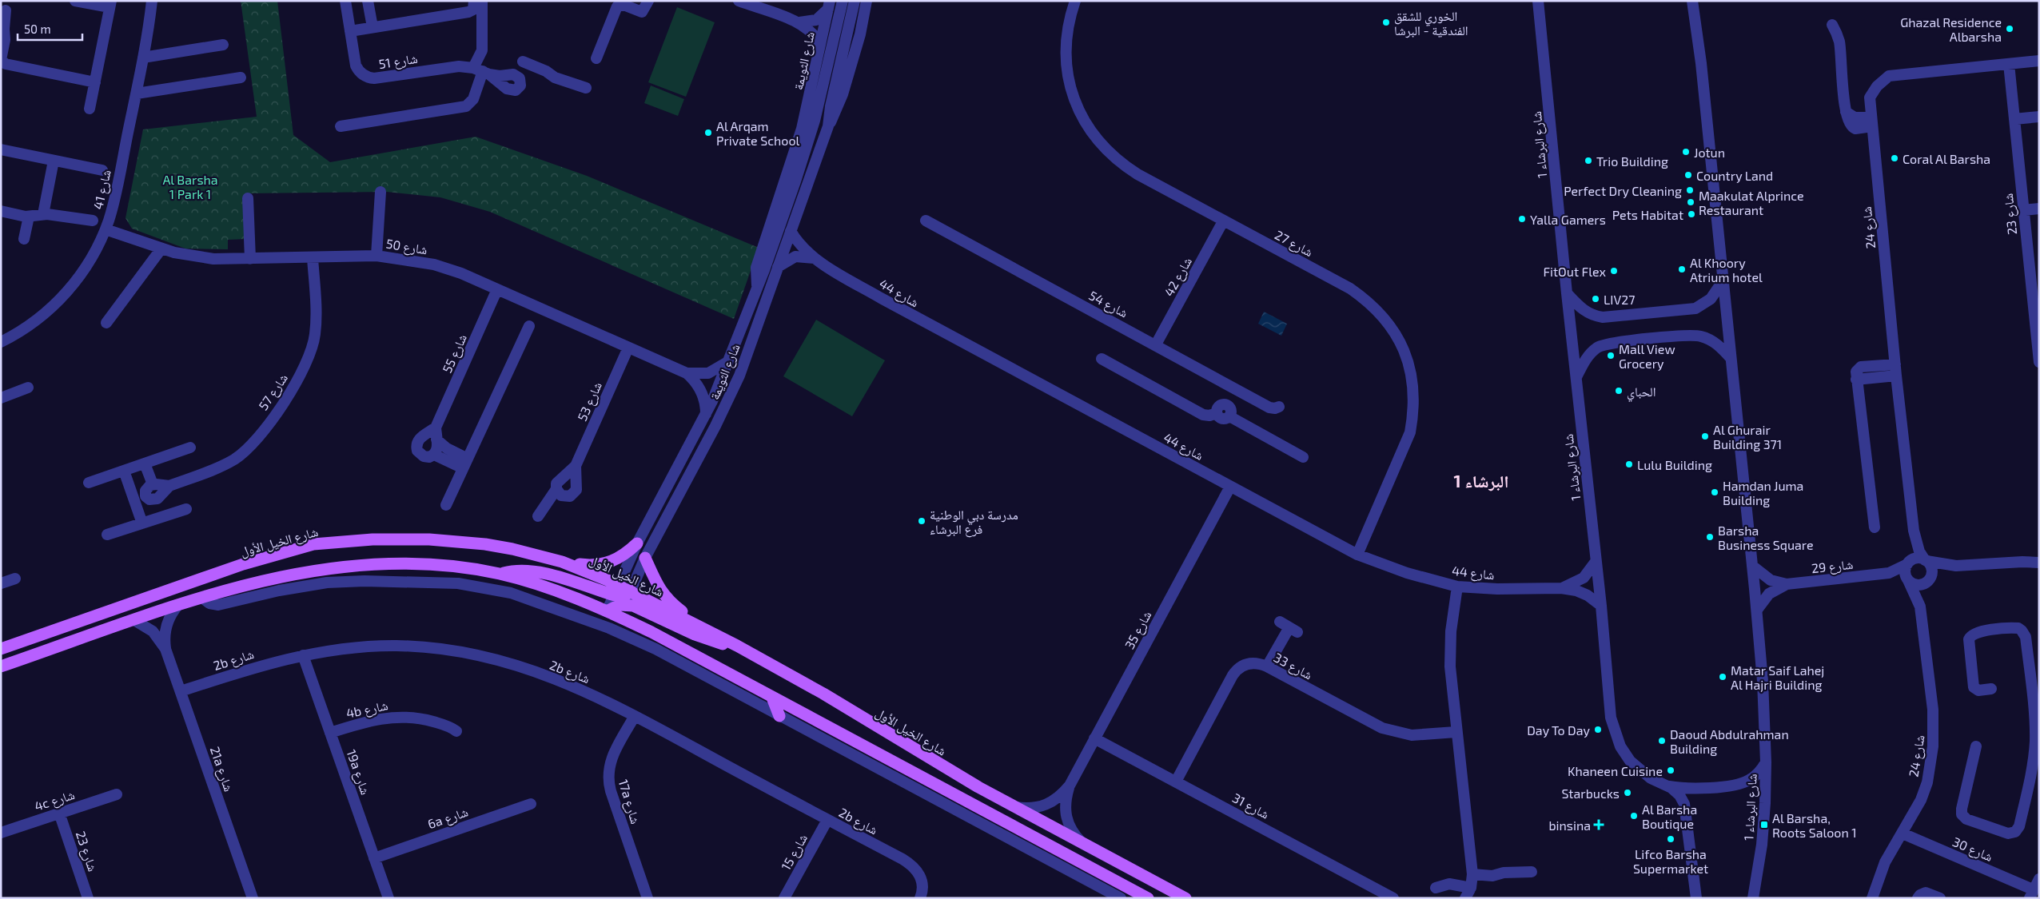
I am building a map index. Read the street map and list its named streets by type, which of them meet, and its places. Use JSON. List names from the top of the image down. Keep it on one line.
{"streets":{"main road":["شارع الخيل الأول"],"street":["شارع 51","شارع الثويمة","شارع البرشاء 1","شارع 41","شارع 23","شارع 24","شارع 27","شارع 50","شارع 42","شارع 44","شارع 54","شارع 55","شارع 57","شارع 53","شارع 29","شارع 35","2b شارع","شارع 33","4b شارع","21a شارع","19a شارع","4c شارع","17a شارع","شارع 31","6a شارع","شارع 30","شارع 15"]},"crossings":[["شارع الثويمة","شارع 50"],["شارع الثويمة","شارع 44"],["شارع الثويمة","شارع الخيل الأول"],["شارع البرشاء 1","شارع 44"],["شارع البرشاء 1","شارع 29"],["شارع 41","شارع 50"],["شارع 23","شارع 24"],["شارع 23","4c شارع"],["شارع 24","شارع 29"],["شارع 24","شارع 30"],["شارع 27","شارع 42"],["شارع 27","شارع 44"],["شارع 50","شارع 55"],["شارع 50","شارع 57"],["شارع 50","شارع 53"],["شارع 42","شارع 54"],["شارع 44","شارع 35"],["شارع الخيل الأول","شارع 35"],["شارع 35","شارع 31"],["2b شارع","21a شارع"],["2b شارع","19a شارع"],["2b شارع","17a شارع"],["2b شارع","شارع 15"],["شارع 33","شارع 31"],["4b شارع","19a شارع"],["19a شارع","6a شارع"]],"districts":["البرشاء 1"],"parks":["Al Barsha 1 Park 1"],"places":{"other":["الخوري للشقق الفندقية - البرشا","Ghazal Residence Albarsha","Al Arqam Private School","Jotun","Coral Al Barsha","Trio Building","Country Land","Perfect Dry Cleaning","Maakulat Alprince Restaurant","Pets Habitat","Yalla Gamers","Al Khoory Atrium hotel","FitOut Flex","LIV27","Mall View Grocery","الحباي","Al Ghurair Building 371","Lulu Building","Hamdan Juma Building","مدرسة دبي الوطنية فرع البرشاء","Barsha Business Square","Matar Saif Lahej Al Hajri Building","Day To Day","Daoud Abdulrahman Building","Khaneen Cuisine","Starbucks","Al Barsha Boutique","Lifco Barsha Supermarket"],"health":["binsina"],"transit":["Al Barsha, Roots Saloon 1"]},"scale_bar":"50 m"}
